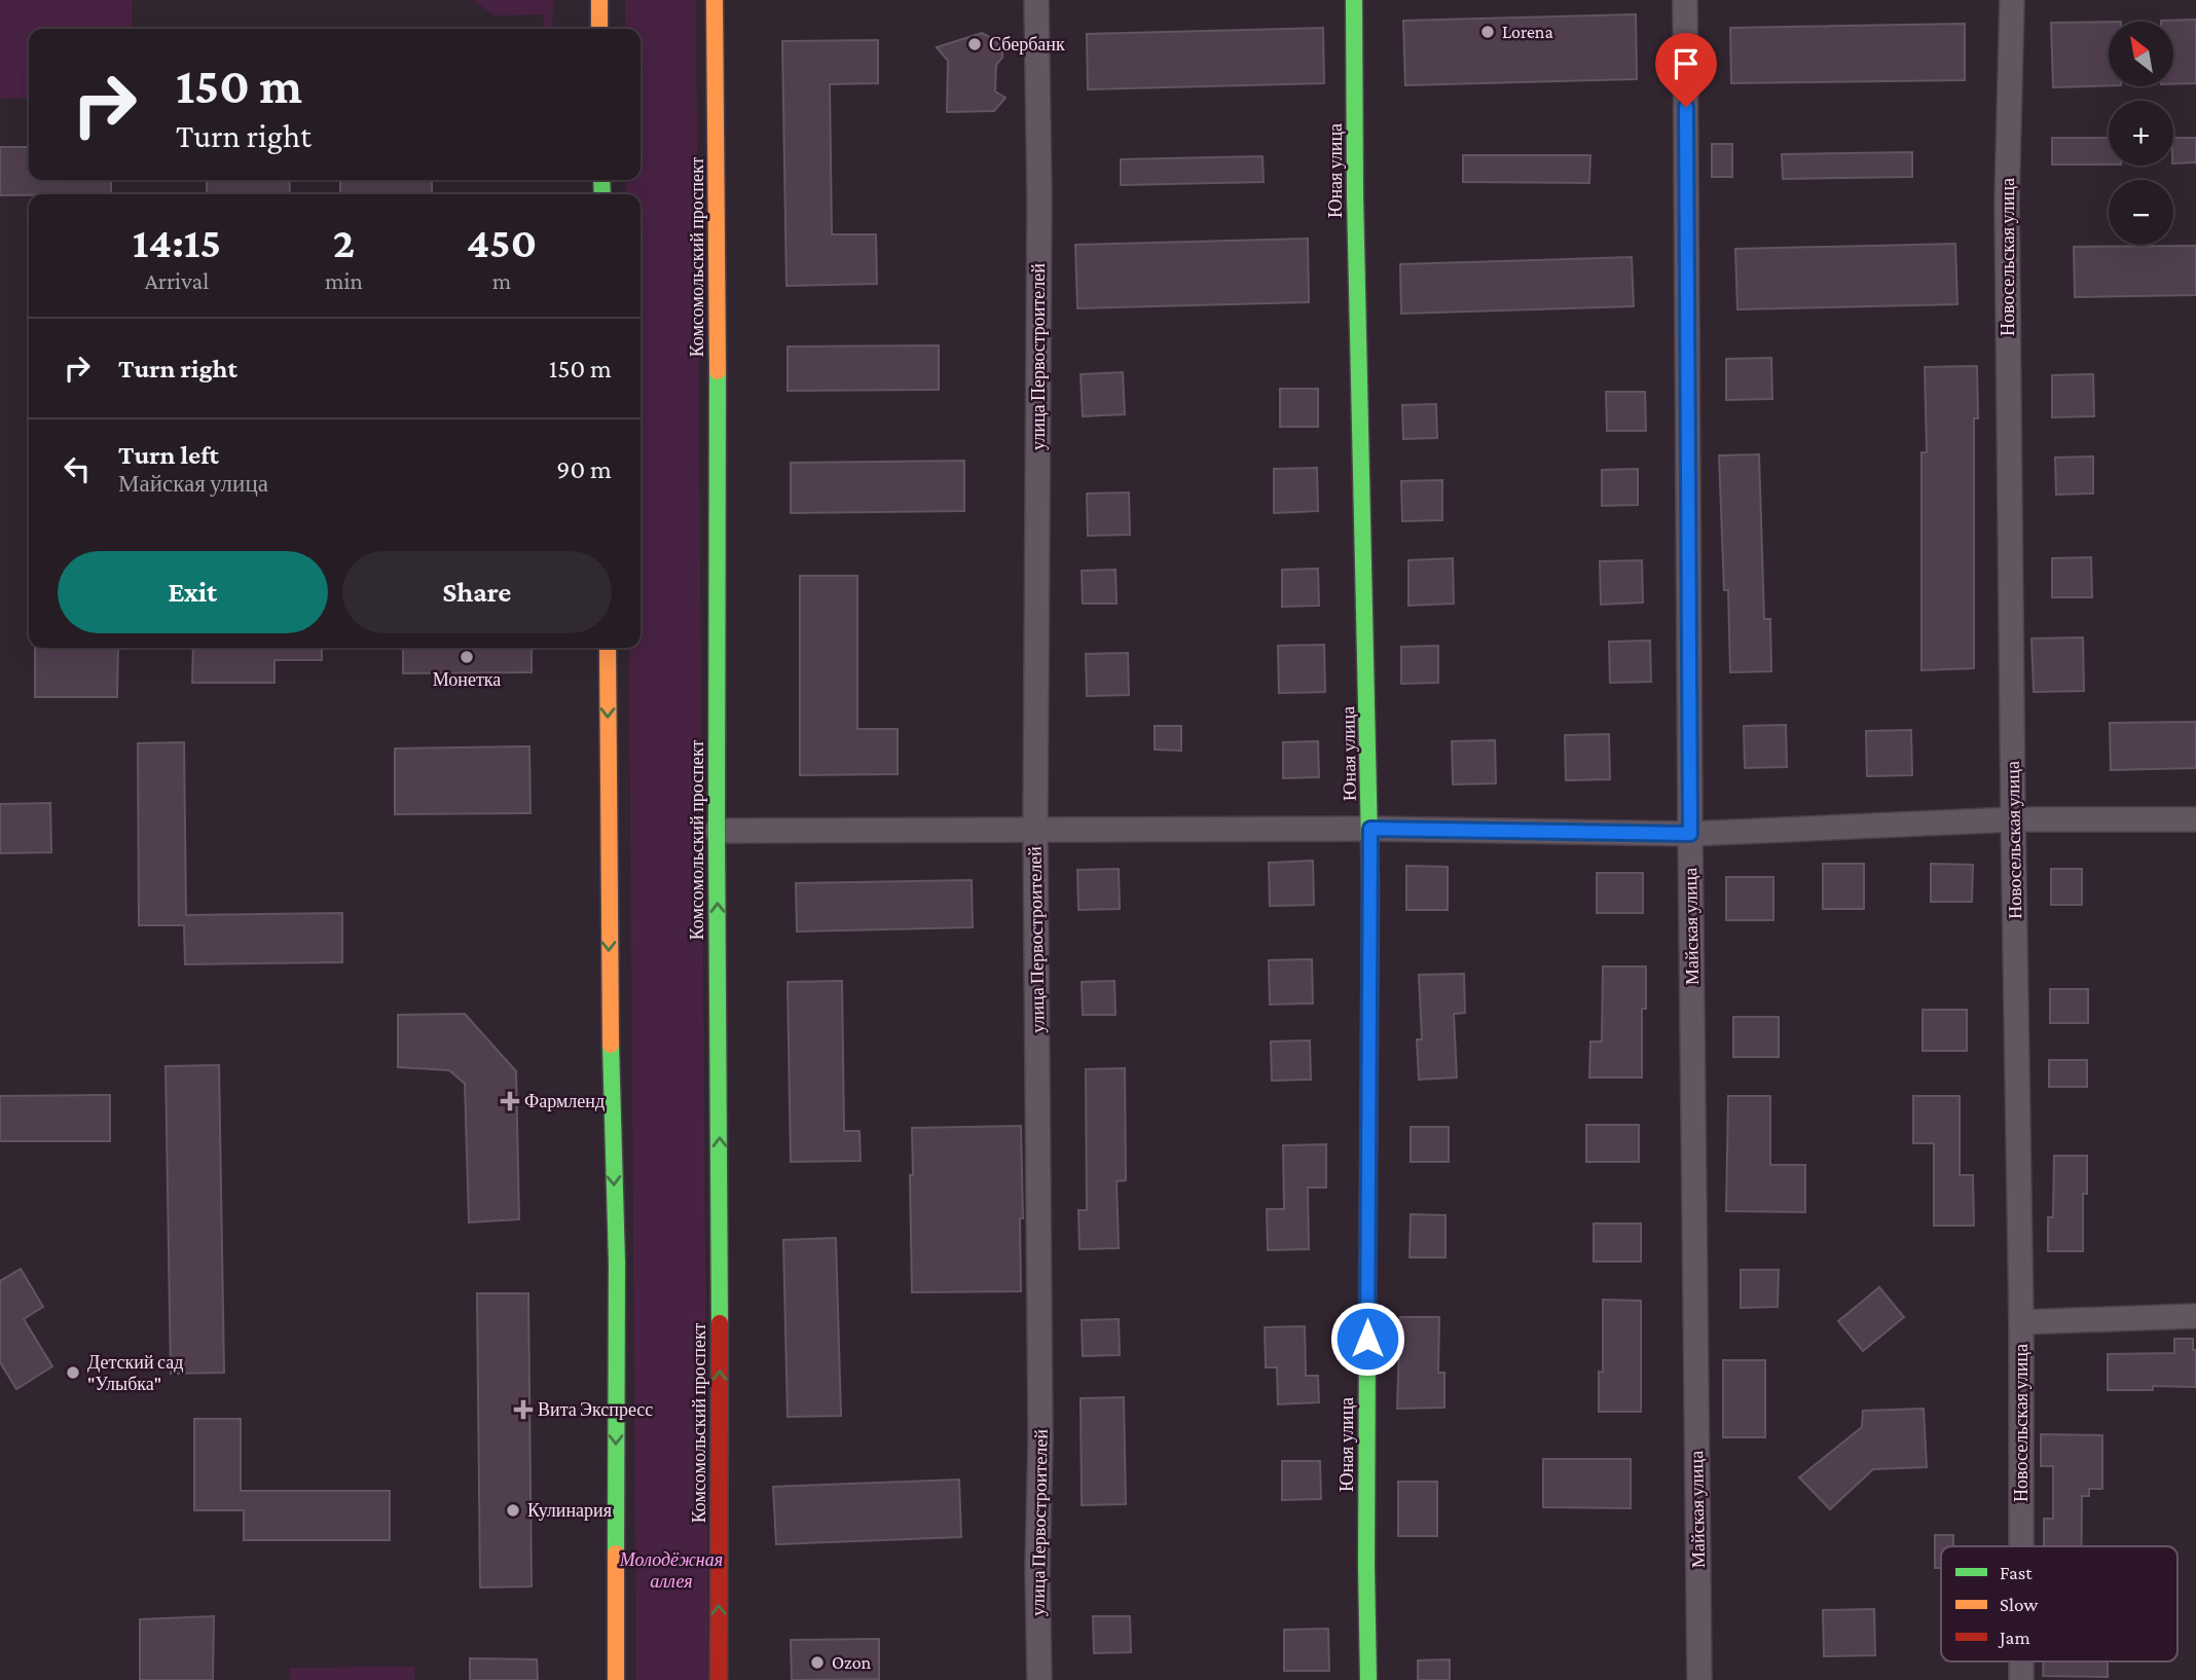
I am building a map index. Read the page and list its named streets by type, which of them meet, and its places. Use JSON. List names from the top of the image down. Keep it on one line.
{"streets":{"main road":["Юная улица","Комсомольский проспект"],"street":["Новосельская улица","улица Первостроителей","Майская улица"]},"parks":["Молодёжная аллея"],"places":{"other":["Lorena","Сбербанк","Монетка","Детский сад \"Улыбка\"","Кулинария","Ozon"],"health":["Фармленд","Вита Экспресс"]},"legend":["Fast","Slow","Jam"],"north":"top left","page":{"map_buttons":["+","−"],"turn":["150 m","Turn right"],"eta":["14:15","Arrival","2","min","450","m"],"list":[{"name":"Turn right","value":"150 m"},{"name":"Turn left","note":"Майская улица","value":"90 m"}],"buttons":["Exit","Share"]}}
